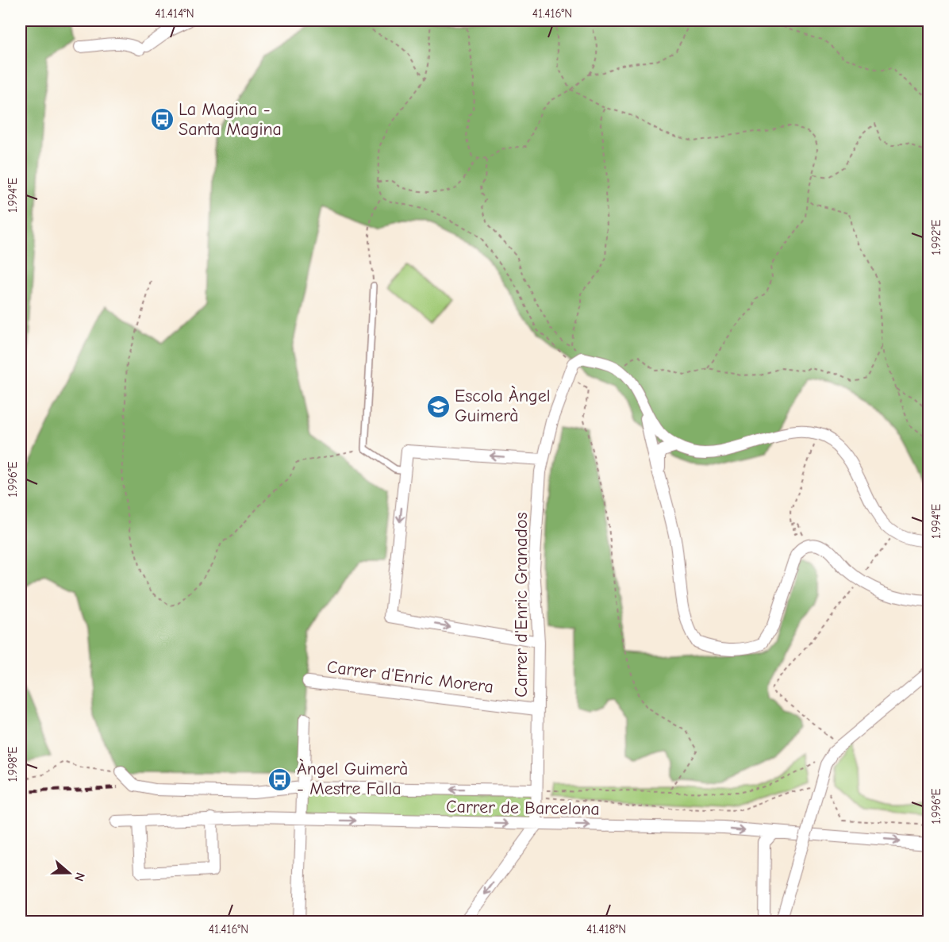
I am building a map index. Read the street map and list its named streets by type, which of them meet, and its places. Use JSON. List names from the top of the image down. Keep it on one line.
{"streets":{"street":["Carrer d'Enric Granados","Carrer d'Enric Morera","Carrer de Barcelona"]},"crossings":[["Carrer d'Enric Granados","Carrer d'Enric Morera"],["Carrer d'Enric Granados","Carrer de Barcelona"]],"places":{"bus stop":["La Magina - Santa Magina","Àngel Guimerà - Mestre Falla"],"school or university":["Escola Àngel Guimerà"]},"north":"right","coordinates":["41.414°N","41.416°N","1.994°E","1.992°E","1.996°E","1.998°E","41.418°N"]}
